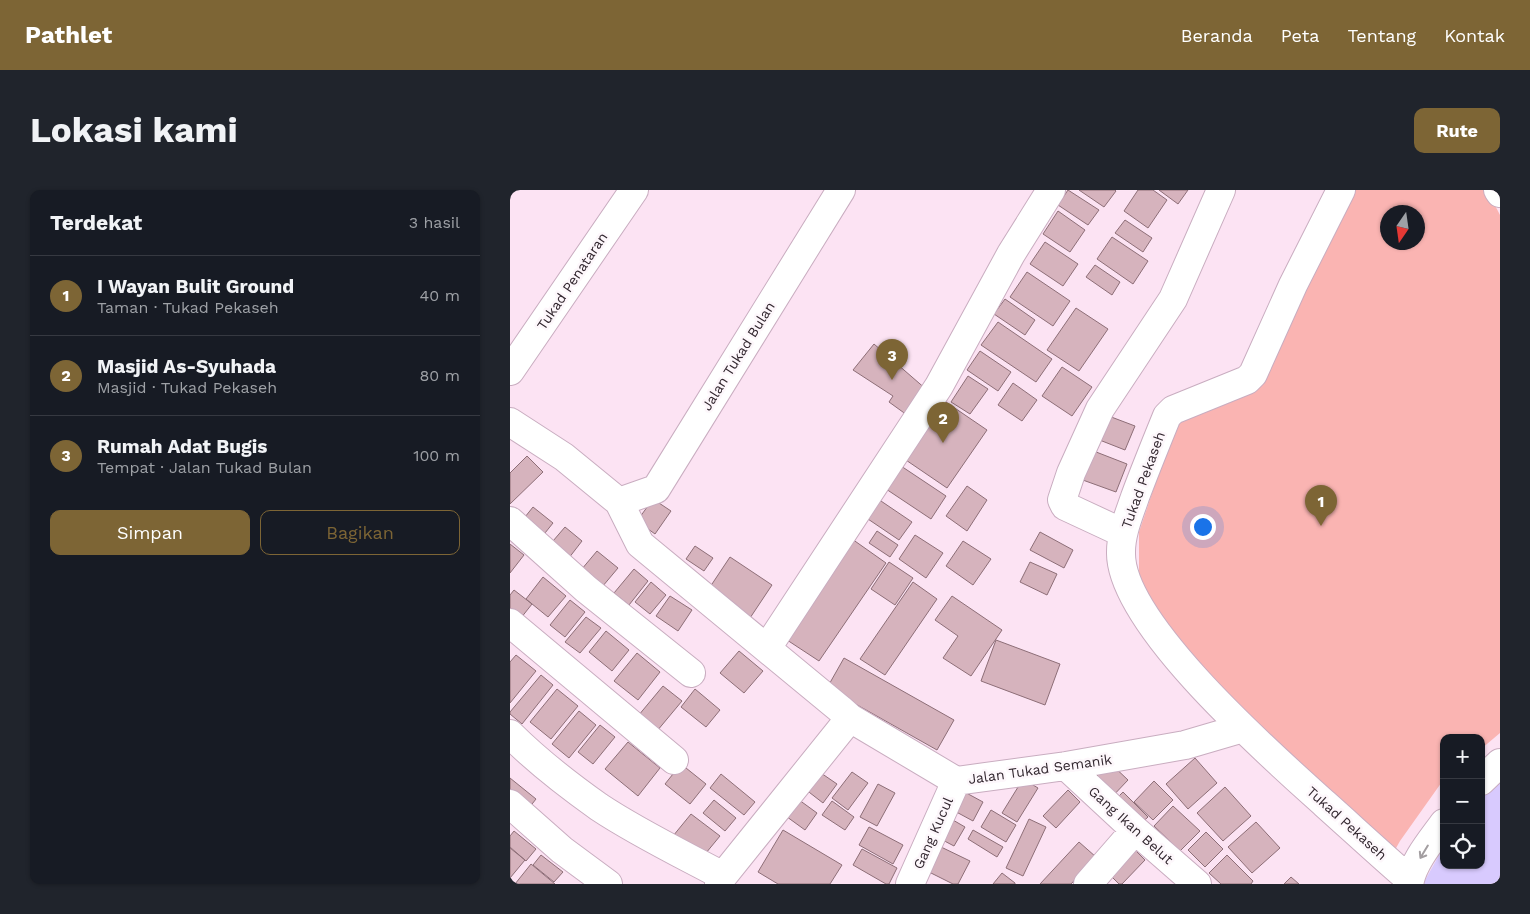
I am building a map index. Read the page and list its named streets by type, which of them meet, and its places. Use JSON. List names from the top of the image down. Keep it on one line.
{"streets":{"street":["Tukad Penataran","Jalan Tukad Bulan","Tukad Pekaseh","Jalan Tukad Semanik","Gang Ikan Belut","Gang Kucul"]},"crossings":[["Tukad Pekaseh","Jalan Tukad Semanik"],["Jalan Tukad Semanik","Gang Ikan Belut"],["Jalan Tukad Semanik","Gang Kucul"]],"north":"bottom","page":{"header":"Pathlet","nav":["Beranda","Peta","Tentang","Kontak"],"buttons":["Rute",["Simpan","Bagikan"]],"title":"Lokasi kami","heading":["Terdekat","3 hasil"],"list":[{"mark":"1","name":"I Wayan Bulit Ground","note":"Taman · Tukad Pekaseh","value":"40 m"},{"mark":"2","name":"Masjid As-Syuhada","note":"Masjid · Tukad Pekaseh","value":"80 m"},{"mark":"3","name":"Rumah Adat Bugis","note":"Tempat · Jalan Tukad Bulan","value":"100 m"}],"pins":["3","2","1"],"map_buttons":["+","−"]}}
